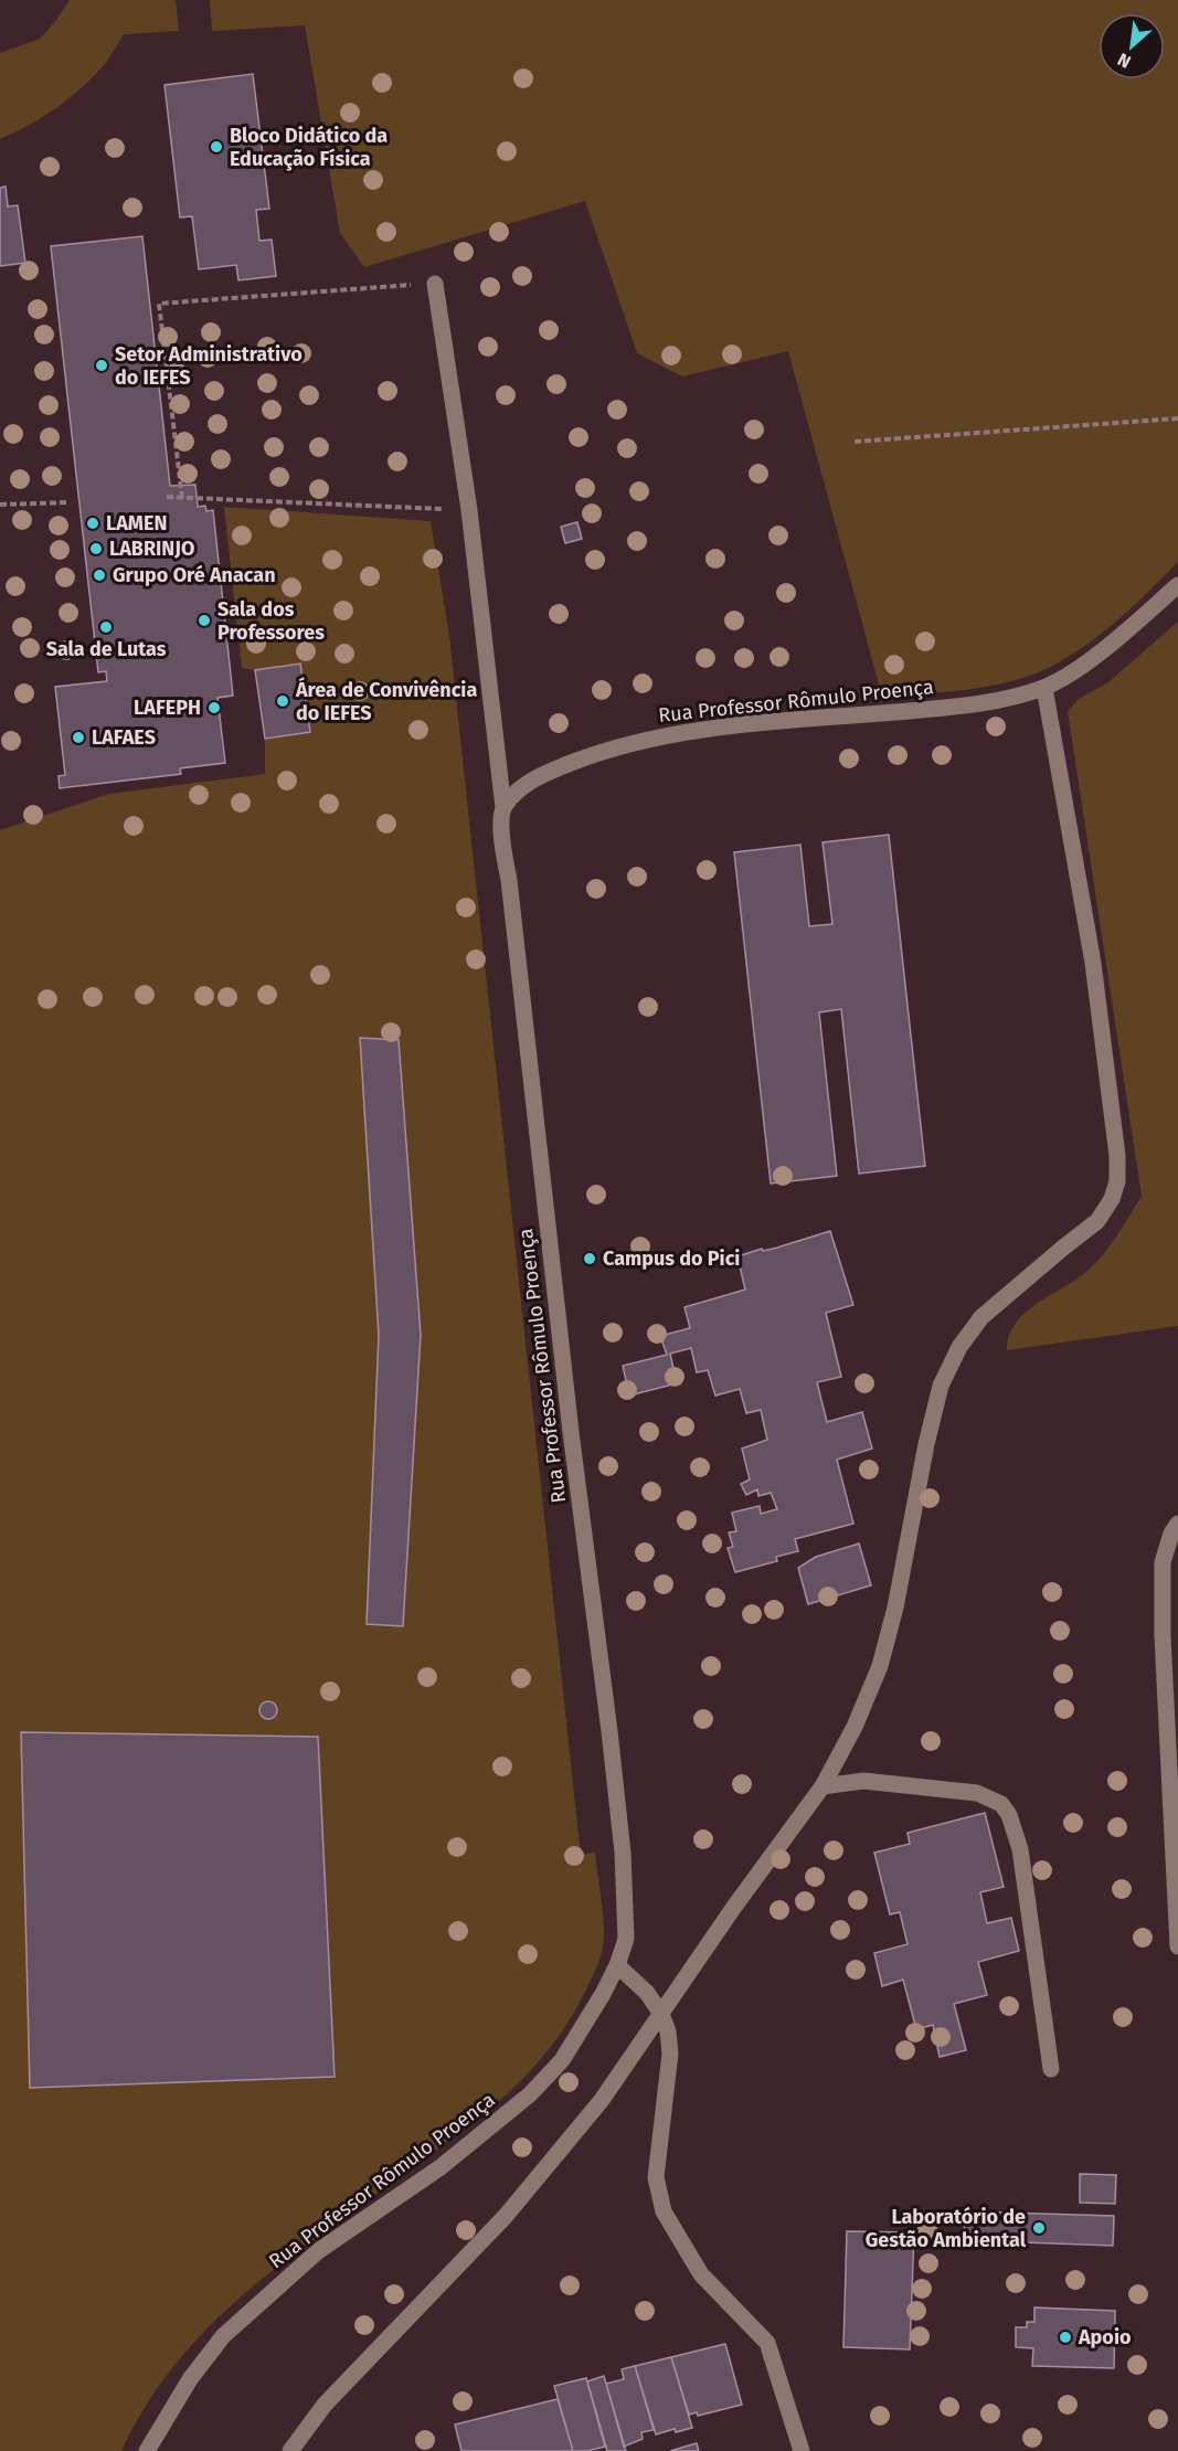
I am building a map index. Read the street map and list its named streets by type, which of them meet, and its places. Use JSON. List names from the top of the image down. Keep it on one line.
{"streets":{"street":["Rua Professor Rômulo Proença"]},"places":["Bloco Didático da Educação Física","Setor Administrativo do IEFES","LAMEN","LABRINJO","Grupo Oré Anacan","Sala dos Professores","Sala de Lutas","Área de Convivência do IEFES","LAFEPH","LAFAES","Campus do Pici","Laboratório de Gestão Ambiental","Apoio"],"north":"bottom left"}
